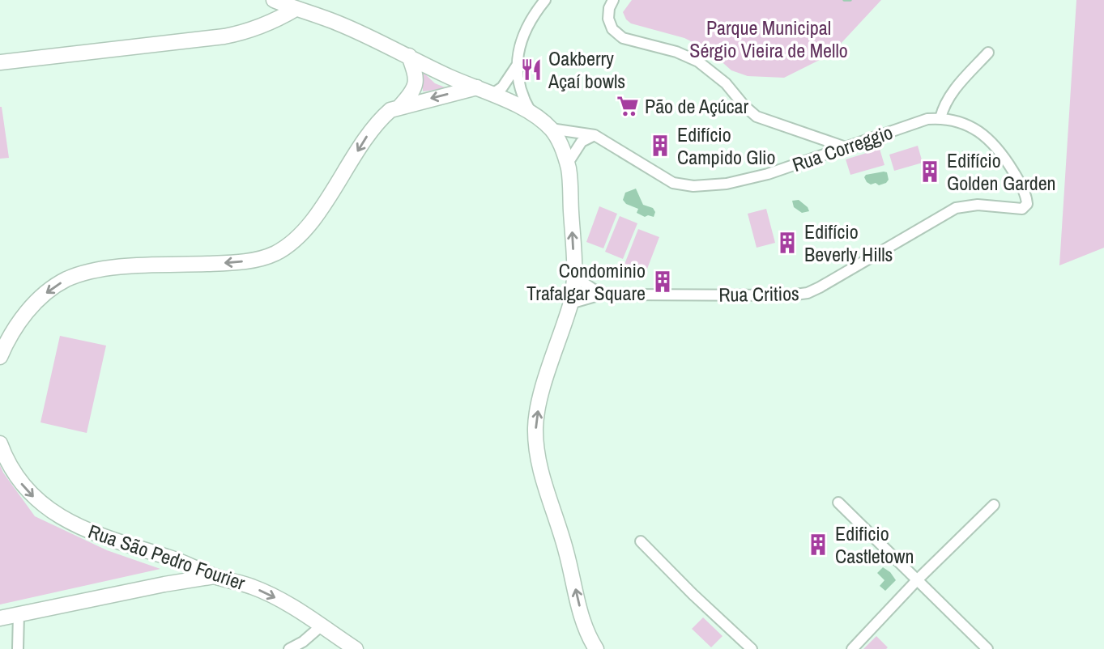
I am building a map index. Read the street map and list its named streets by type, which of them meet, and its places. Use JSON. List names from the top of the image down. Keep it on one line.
{"streets":{"street":["Rua Correggio","Rua Critios","Rua São Pedro Fourier"]},"crossings":[["Rua Correggio","Rua Critios"]],"one_way":["Rua São Pedro Fourier"],"parks":["Parque Municipal Sérgio Vieira de Mello"],"places":{"restaurant":["Oakberry Açaí bowls"],"supermarket":["Pão de Açúcar"],"building":["Edifício Campido Glio","Edifício Golden Garden","Edifício Beverly Hills","Condominio Trafalgar Square","Edificio Castletown"]}}
